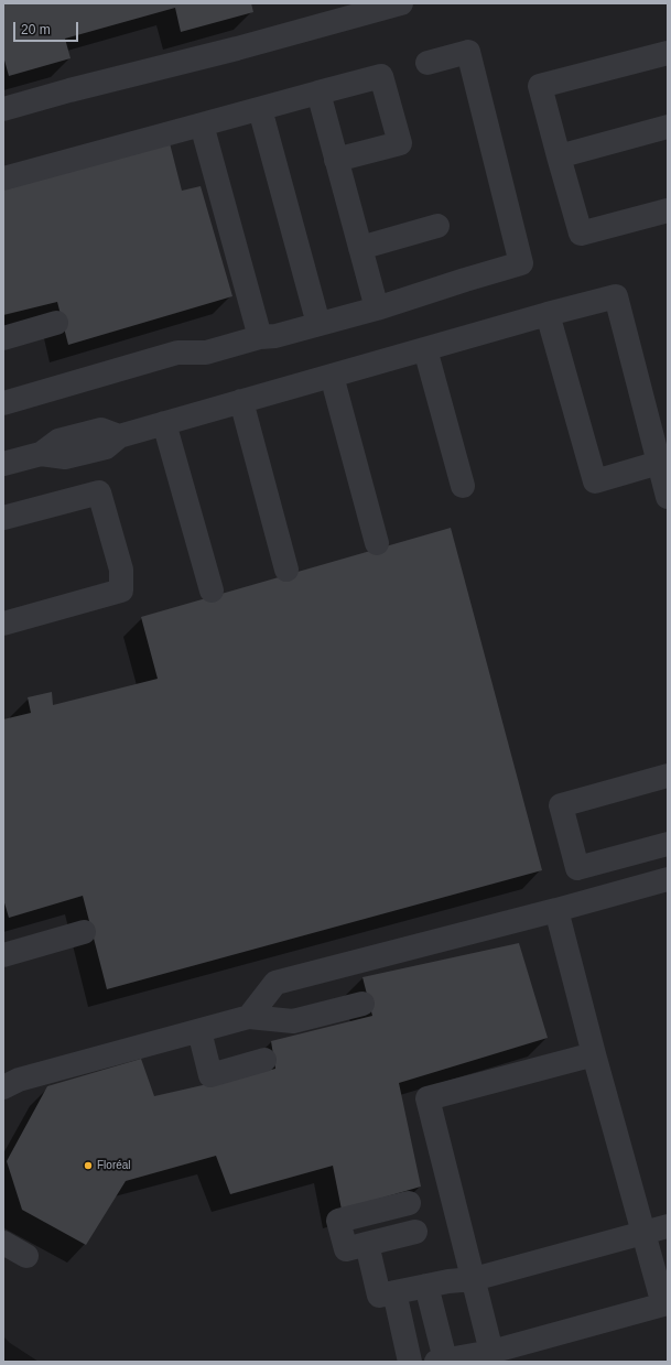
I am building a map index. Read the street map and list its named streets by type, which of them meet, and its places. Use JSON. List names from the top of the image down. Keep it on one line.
{"places":["Floréal"],"scale_bar":"20 m"}
